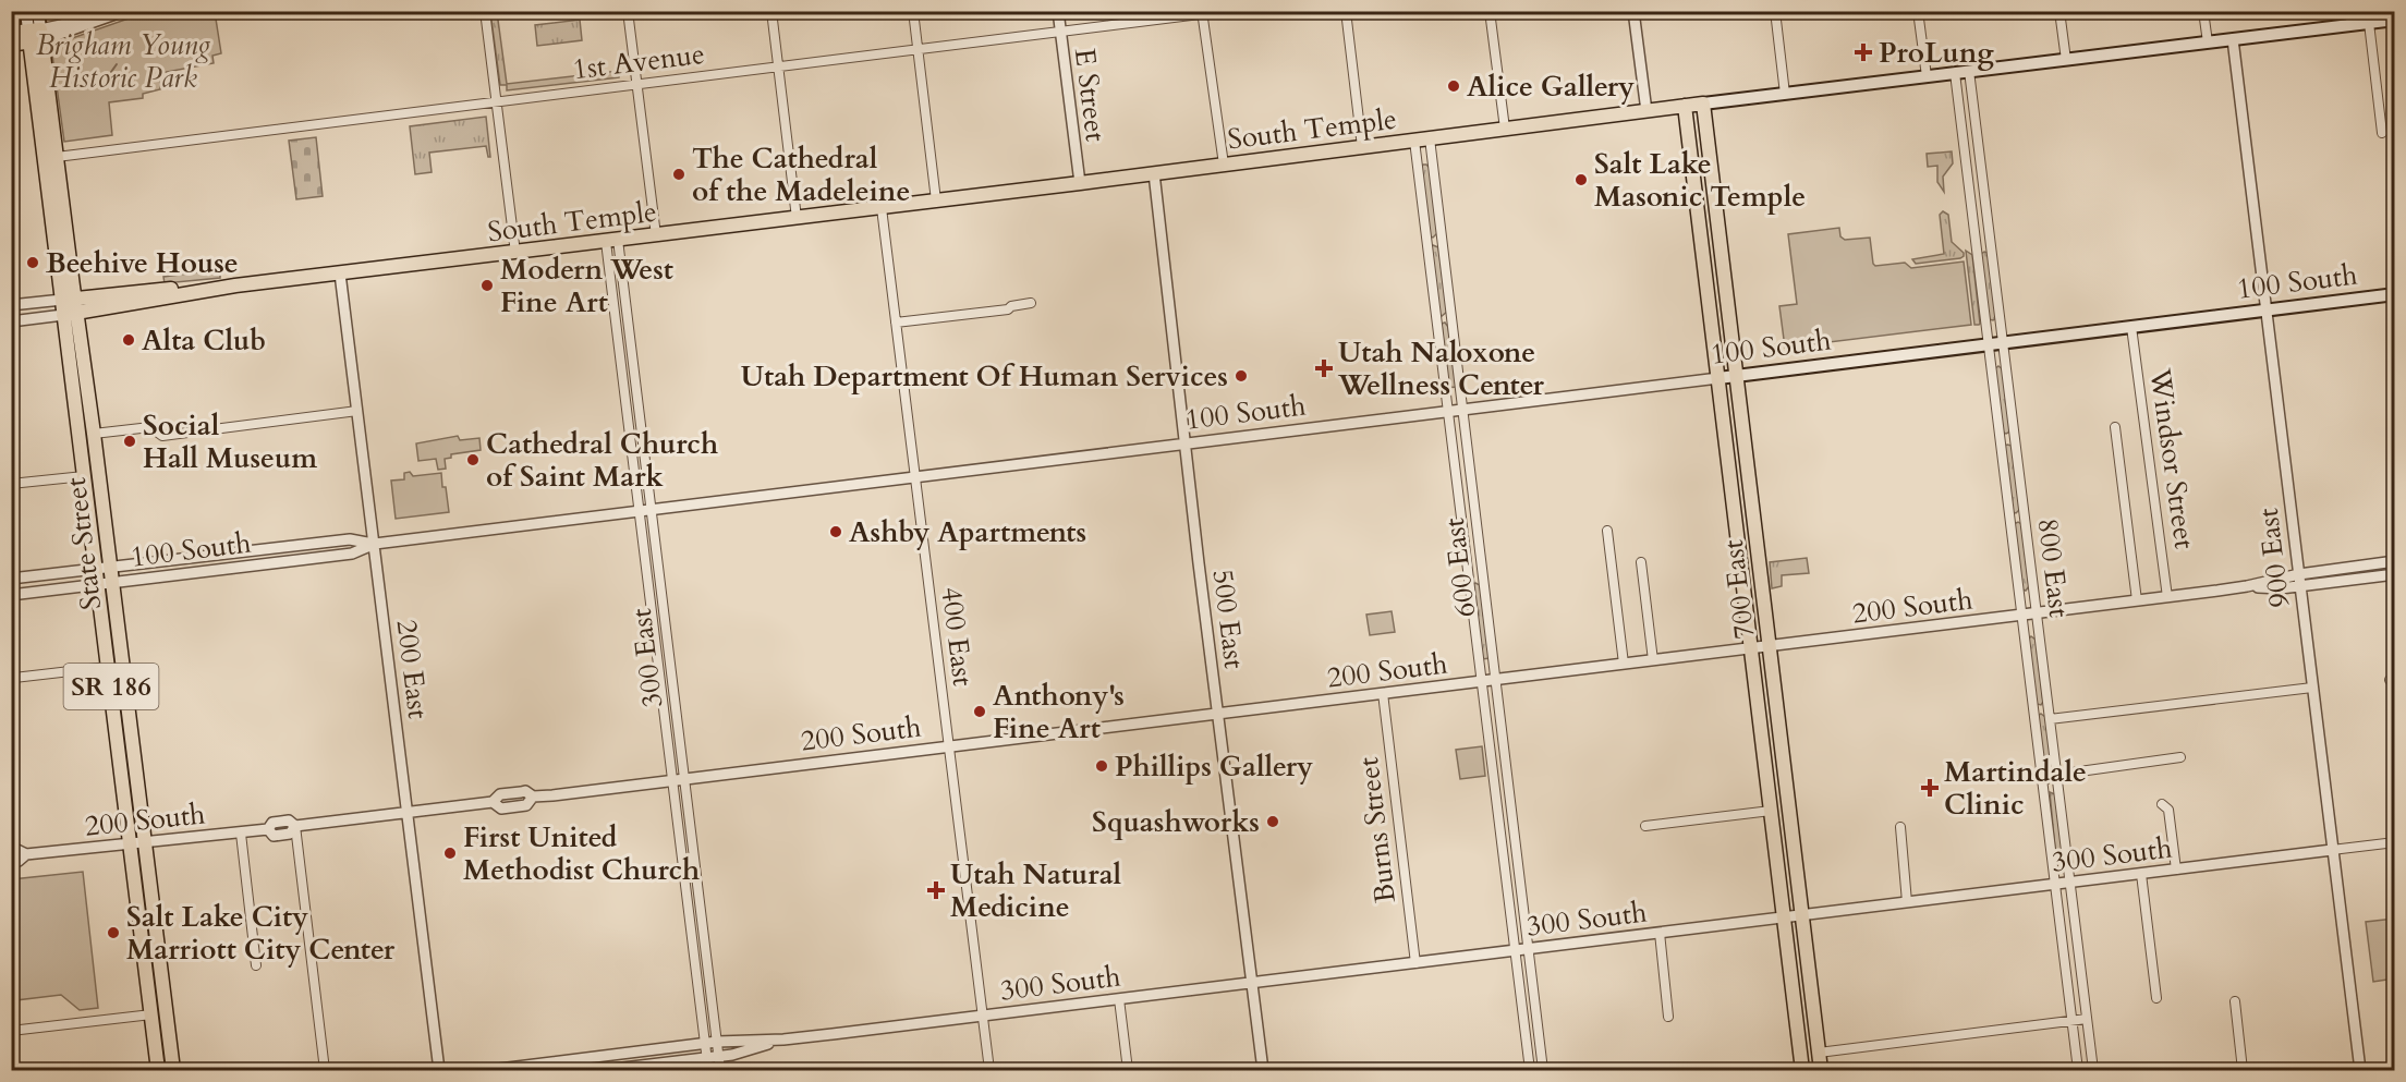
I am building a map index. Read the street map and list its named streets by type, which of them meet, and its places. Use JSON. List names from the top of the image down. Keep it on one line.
{"streets":{"main road":["South Temple","100 South","State Street","700 East","SR 186"],"street":["1st Avenue","E Street","Windsor Street","900 East","600 East","800 East","200 South","500 East","400 East","300 East","200 East","Burns Street","300 South"]},"crossings":[["1st Avenue","E Street"],["1st Avenue","State Street"],["E Street","South Temple"],["South Temple","State Street"],["South Temple","900 East"],["South Temple","600 East"],["South Temple","800 East"],["South Temple","700 East"],["South Temple","500 East"],["South Temple","400 East"],["South Temple","300 East"],["South Temple","200 East"],["100 South","Windsor Street"],["100 South","State Street"],["100 South","900 East"],["100 South","600 East"],["100 South","800 East"],["100 South","700 East"],["100 South","500 East"],["100 South","400 East"],["100 South","300 East"],["100 South","200 East"],["Windsor Street","200 South"],["State Street","200 South"],["900 East","200 South"],["900 East","300 South"],["600 East","200 South"],["600 East","300 South"],["800 East","200 South"],["800 East","300 South"],["700 East","200 South"],["700 East","300 South"],["200 South","500 East"],["200 South","400 East"],["200 South","300 East"],["200 South","200 East"],["200 South","Burns Street"],["500 East","300 South"],["400 East","300 South"],["300 East","300 South"],["Burns Street","300 South"]],"parks":["Brigham Young Historic Park"],"places":{"health":["ProLung","Utah Naloxone Wellness Center","Martindale Clinic","Utah Natural Medicine"],"other":["Alice Gallery","The Cathedral of the Madeleine","Salt Lake Masonic Temple","Beehive House","Modern West Fine Art","Alta Club","Utah Department Of Human Services","Social Hall Museum","Cathedral Church of Saint Mark","Ashby Apartments","Anthony's Fine Art","Phillips Gallery","Squashworks","First United Methodist Church","Salt Lake City Marriott City Center"]}}
